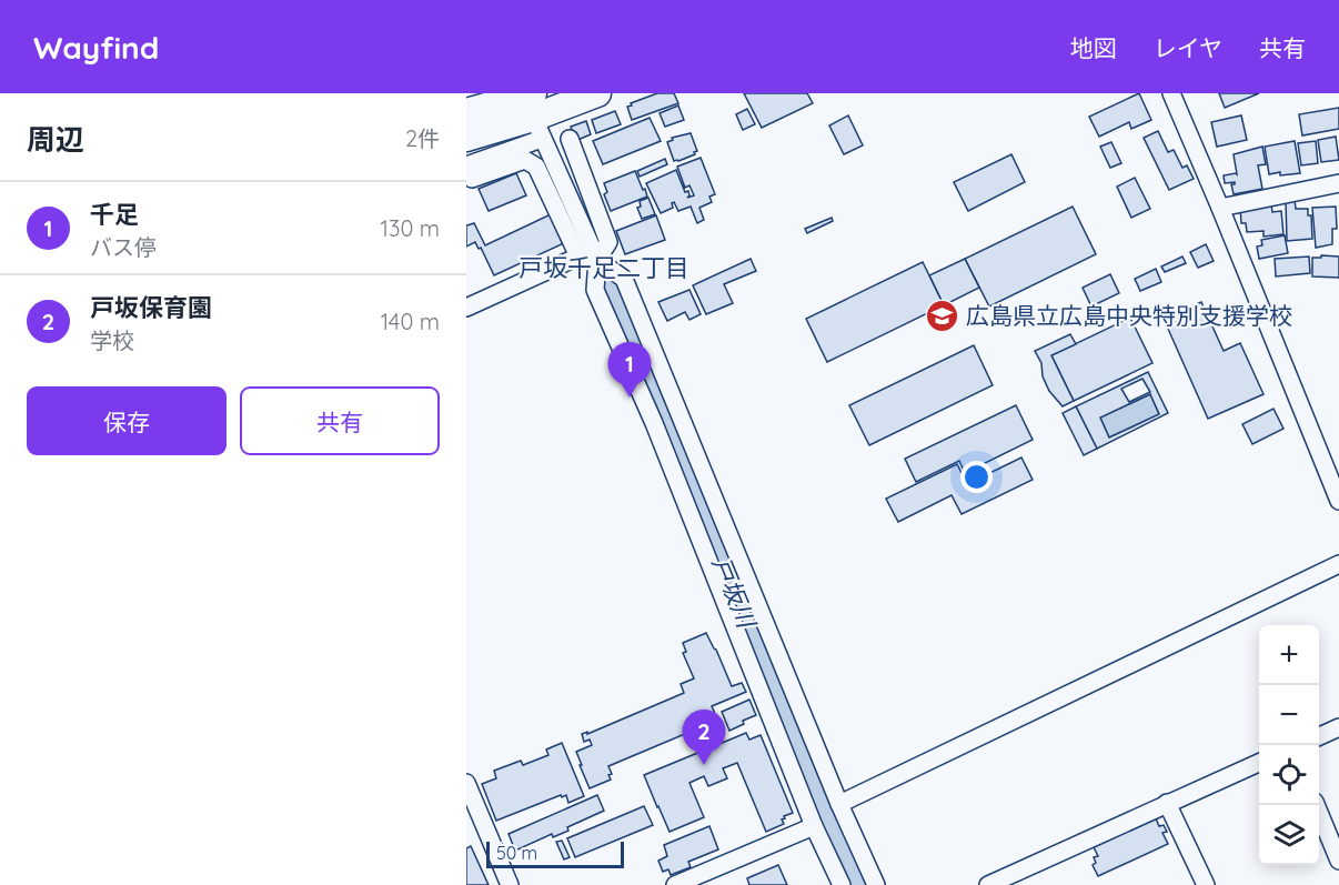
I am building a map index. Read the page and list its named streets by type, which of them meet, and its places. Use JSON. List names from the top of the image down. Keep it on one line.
{"districts":["戸坂千足二丁目"],"water":["戸坂川"],"places":{"school or university":["広島県立広島中央特別支援学校"]},"scale_bar":"50 m","page":{"header":"Wayfind","nav":["地図","レイヤ","共有"],"heading":["周辺","2件"],"list":[{"mark":"1","name":"千足","note":"バス停","value":"130 m"},{"mark":"2","name":"戸坂保育園","note":"学校","value":"140 m"}],"pins":["1","2"],"buttons":["保存","共有"],"map_buttons":["+","−"],"scale":"50 m"}}
